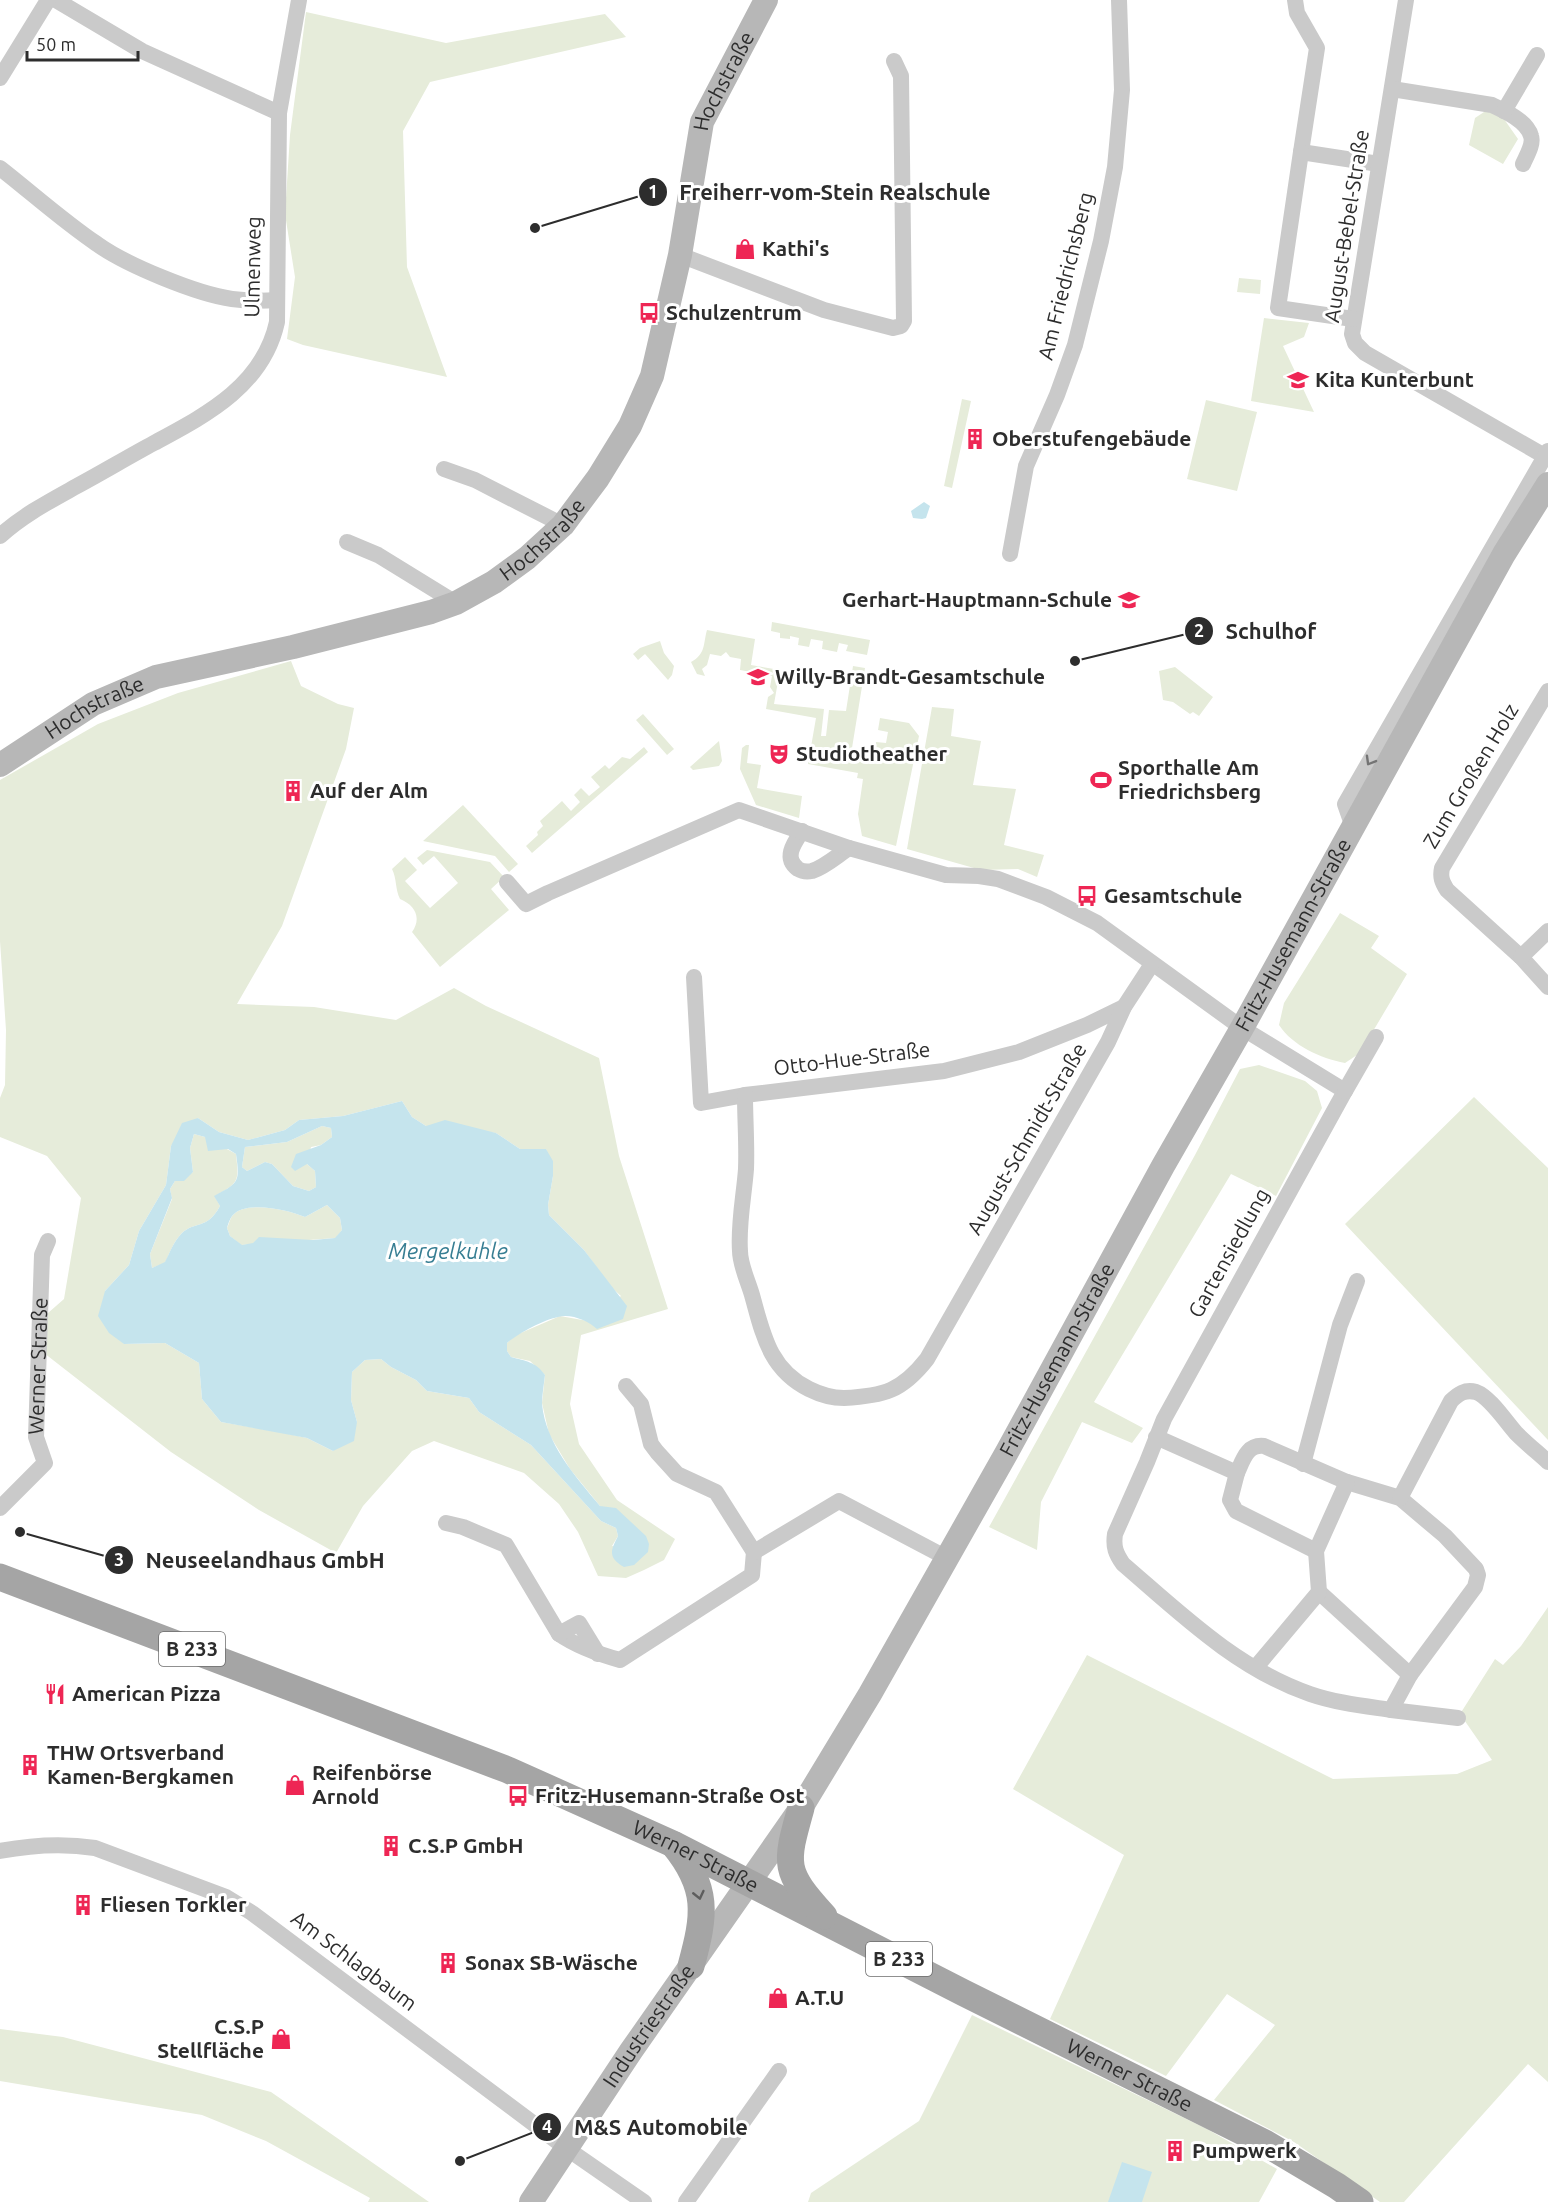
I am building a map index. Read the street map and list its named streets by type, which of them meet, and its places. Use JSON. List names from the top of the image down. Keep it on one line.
{"streets":{"main road":["Werner Straße","B 233"],"street":["Hochstraße","August-Bebel-Straße","Ulmenweg","Am Friedrichsberg","Zum Großen Holz","Fritz-Husemann-Straße","Otto-Hue-Straße","August-Schmidt-Straße","Gartensiedlung","Am Schlagbaum","Industriestraße"]},"crossings":[["August-Bebel-Straße","Fritz-Husemann-Straße"],["Fritz-Husemann-Straße","Werner Straße"],["Fritz-Husemann-Straße","Industriestraße"],["Otto-Hue-Straße","August-Schmidt-Straße"],["Werner Straße","Industriestraße"],["Am Schlagbaum","Industriestraße"]],"water":["Mergelkuhle"],"places":{"other":["Freiherr-vom-Stein Realschule","Schulhof","Neuseelandhaus GmbH","M&S Automobile"],"shop":["Kathi's","Reifenbörse Arnold","A.T.U","C.S.P Stellfläche"],"bus stop":["Schulzentrum","Gesamtschule","Fritz-Husemann-Straße Ost"],"school or university":["Kita Kunterbunt","Gerhart-Hauptmann-Schule","Willy-Brandt-Gesamtschule"],"building":["Oberstufengebäude","Auf der Alm","THW Ortsverband Kamen-Bergkamen","C.S.P GmbH","Fliesen Torkler","Sonax SB-Wäsche","Pumpwerk"],"theatre":["Studiotheather"],"sports":["Sporthalle Am Friedrichsberg"],"restaurant":["American Pizza"]},"scale_bar":"50 m"}
